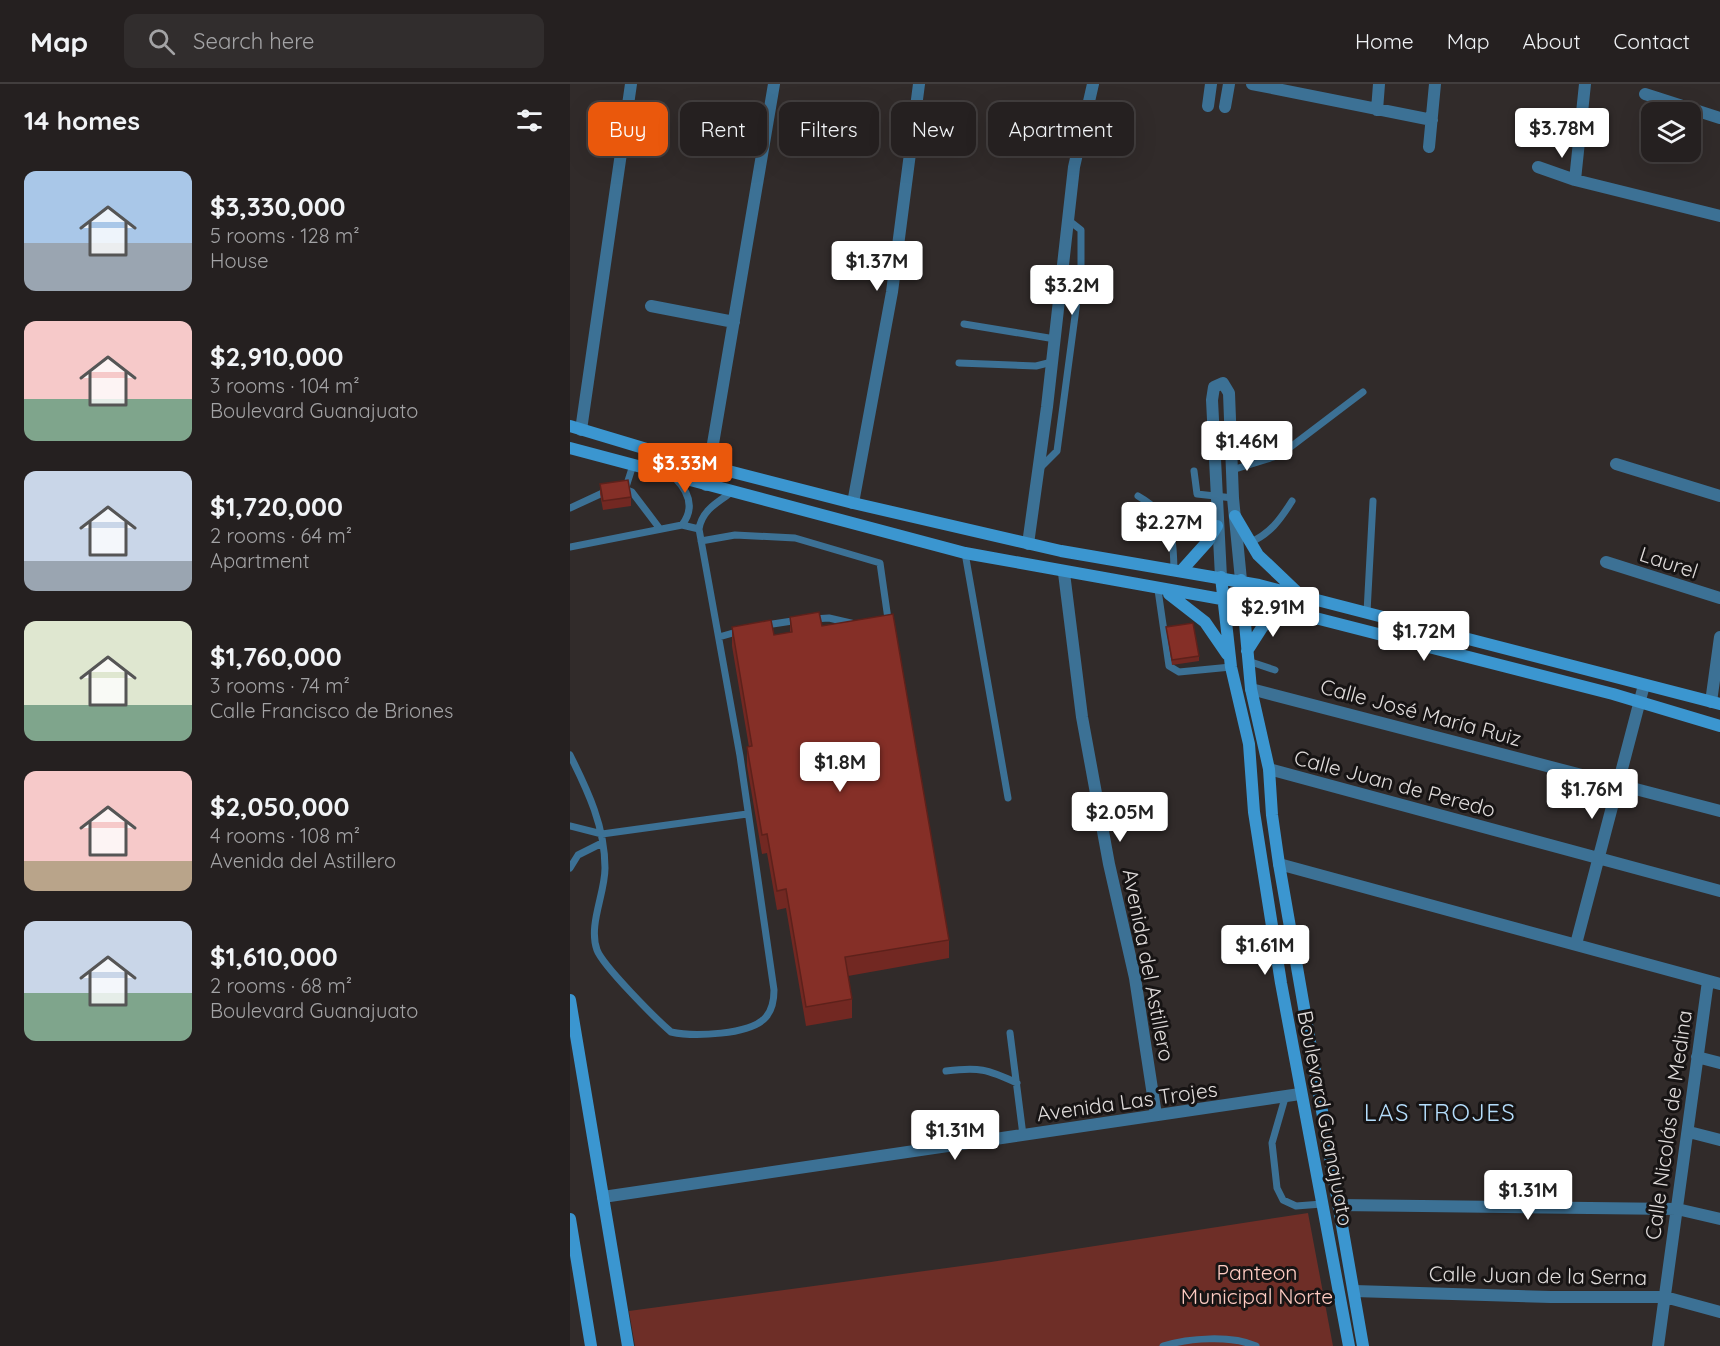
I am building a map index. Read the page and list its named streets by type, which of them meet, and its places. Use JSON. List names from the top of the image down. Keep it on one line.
{"streets":{"street":["Laurel","Calle José María Ruiz","Calle Juan de Peredo","Avenida del Astillero","Avenida Las Trojes","Boulevard Guanajuato","Calle Nicolás de Medina","Calle Juan de la Serna"]},"crossings":[["Calle José María Ruiz","Boulevard Guanajuato"],["Calle Juan de Peredo","Boulevard Guanajuato"],["Avenida del Astillero","Avenida Las Trojes"],["Avenida Las Trojes","Boulevard Guanajuato"],["Boulevard Guanajuato","Calle Juan de la Serna"],["Calle Nicolás de Medina","Calle Juan de la Serna"]],"districts":["LAS TROJES"],"parks":["Panteon Municipal Norte"],"page":{"header":"Map","search":"Search here","nav":["Home","Map","About","Contact"],"heading":"14 homes","chip":["Buy","Rent","Filters","New","Apartment"],"price":["$3.78M","$1.37M","$3.2M","$1.46M","$3.33M","$2.27M","$2.91M","$1.72M","$1.8M","$1.76M","$2.05M","$1.61M","$1.31M","$1.31M"],"list":[{"name":"$3,330,000","note":"5 rooms · 128 m² · House"},{"name":"$2,910,000","note":"3 rooms · 104 m² · Boulevard Guanajuato"},{"name":"$1,720,000","note":"2 rooms · 64 m² · Apartment"},{"name":"$1,760,000","note":"3 rooms · 74 m² · Calle Francisco de Briones"},{"name":"$2,050,000","note":"4 rooms · 108 m² · Avenida del Astillero"},{"name":"$1,610,000","note":"2 rooms · 68 m² · Boulevard Guanajuato"}]}}
